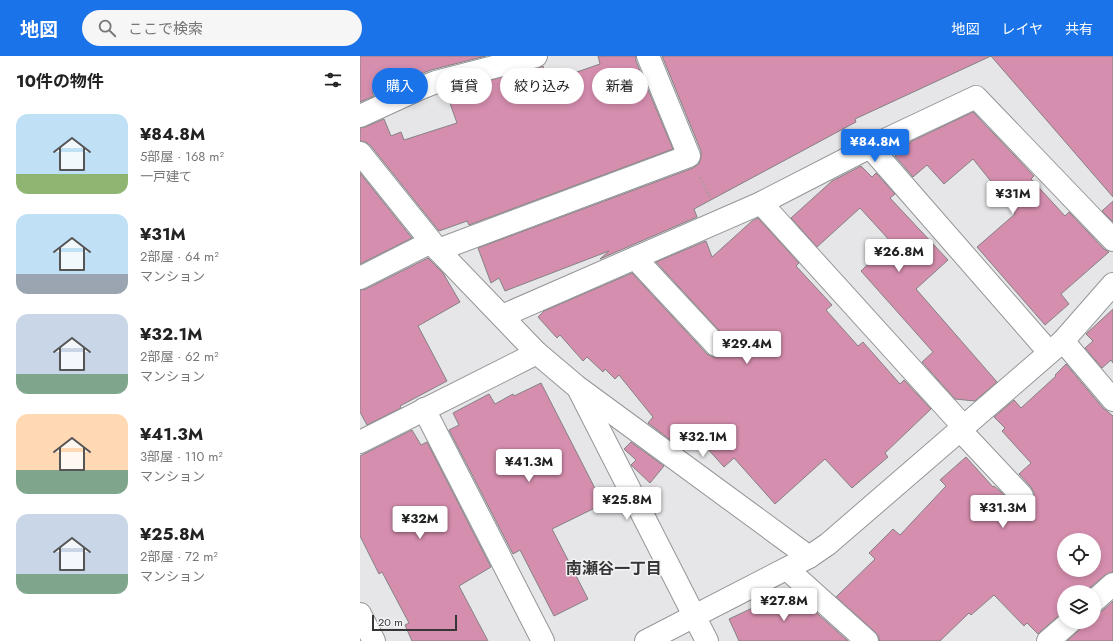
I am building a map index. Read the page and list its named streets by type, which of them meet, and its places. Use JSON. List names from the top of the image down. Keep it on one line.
{"districts":["南瀬谷一丁目"],"scale_bar":"20 m","page":{"header":"地図","search":"ここで検索","nav":["地図","レイヤ","共有"],"heading":"10件の物件","chip":["購入","賃貸","絞り込み","新着"],"list":[{"name":"¥84.8M","note":"5部屋 · 168 m² · 一戸建て"},{"name":"¥31M","note":"2部屋 · 64 m² · マンション"},{"name":"¥32.1M","note":"2部屋 · 62 m² · マンション"},{"name":"¥41.3M","note":"3部屋 · 110 m² · マンション"},{"name":"¥25.8M","note":"2部屋 · 72 m² · マンション"}],"price":["¥84.8M","¥31M","¥26.8M","¥29.4M","¥32.1M","¥41.3M","¥25.8M","¥31.3M","¥32M","¥27.8M"],"scale":"20 m"}}
